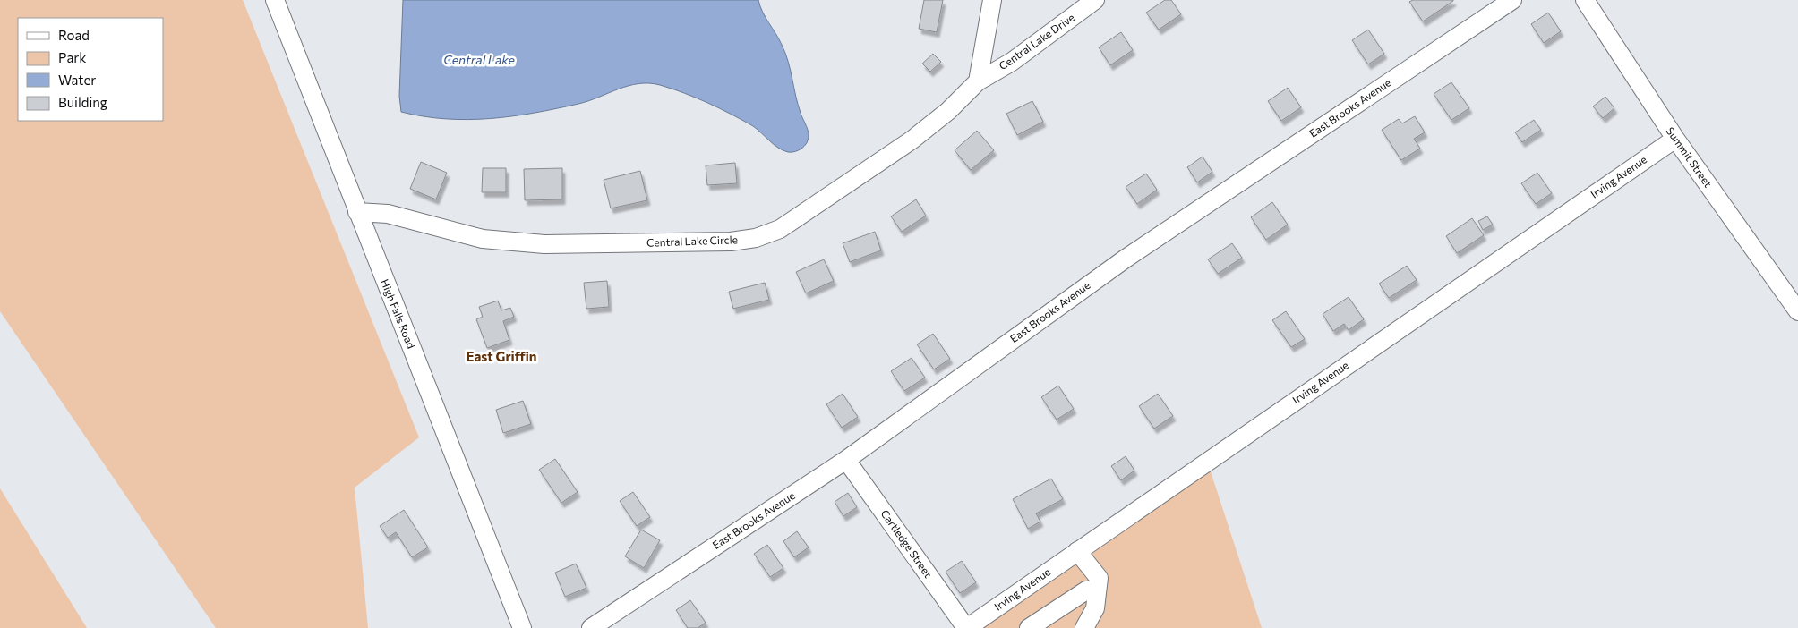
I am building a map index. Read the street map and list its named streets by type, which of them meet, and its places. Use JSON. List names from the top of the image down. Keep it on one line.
{"streets":{"street":["Central Lake Drive","East Brooks Avenue","Summit Street","Irving Avenue","Central Lake Circle","High Falls Road","Cartledge Street"]},"crossings":[["Central Lake Drive","Central Lake Circle"],["East Brooks Avenue","Cartledge Street"],["Summit Street","Irving Avenue"],["Irving Avenue","Cartledge Street"],["Central Lake Circle","High Falls Road"]],"districts":["East Griffin"],"water":["Central Lake"],"legend":["Road","Park","Water","Building"]}
